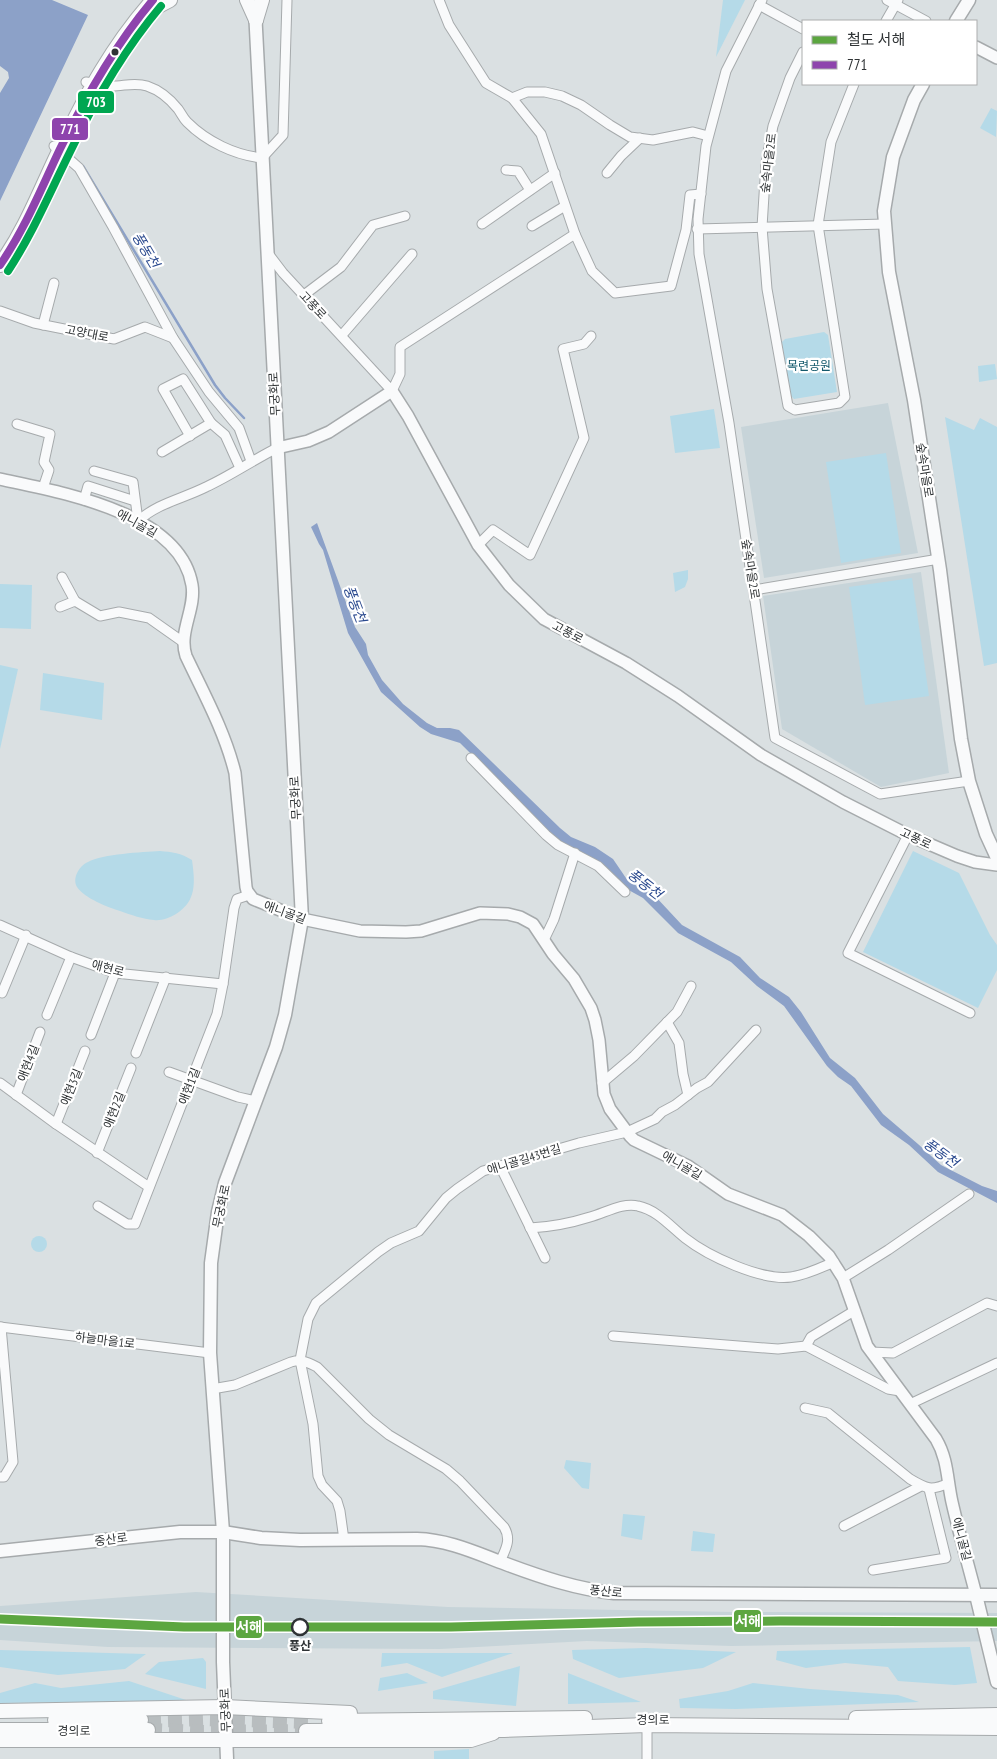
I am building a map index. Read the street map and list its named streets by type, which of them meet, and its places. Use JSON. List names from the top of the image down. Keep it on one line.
{"streets":{"main road":["무궁화로","숲속마을로","중산로","풍산로","경의로"],"street":["숲속마을2로","고풍로","고양대로","애니골길","애현로","애현4길","애현1길","애현3길","애현2길","애니골길43번길","하늘마을1로"]},"crossings":[["숲속마을2로","숲속마을로"],["고풍로","무궁화로"],["무궁화로","애니골길"],["무궁화로","하늘마을1로"],["무궁화로","중산로"],["무궁화로","풍산로"],["애니골길","애현1길"],["애니골길","애니골길43번길"],["애니골길","풍산로"],["애현로","애현1길"],["애니골길43번길","풍산로"],["중산로","풍산로"]],"water":["풍동천"],"parks":["목련공원"],"places":["풍산"],"lines":["transit line 771","transit line 703","rail line 서해"],"legend":["철도 서해","771"]}
